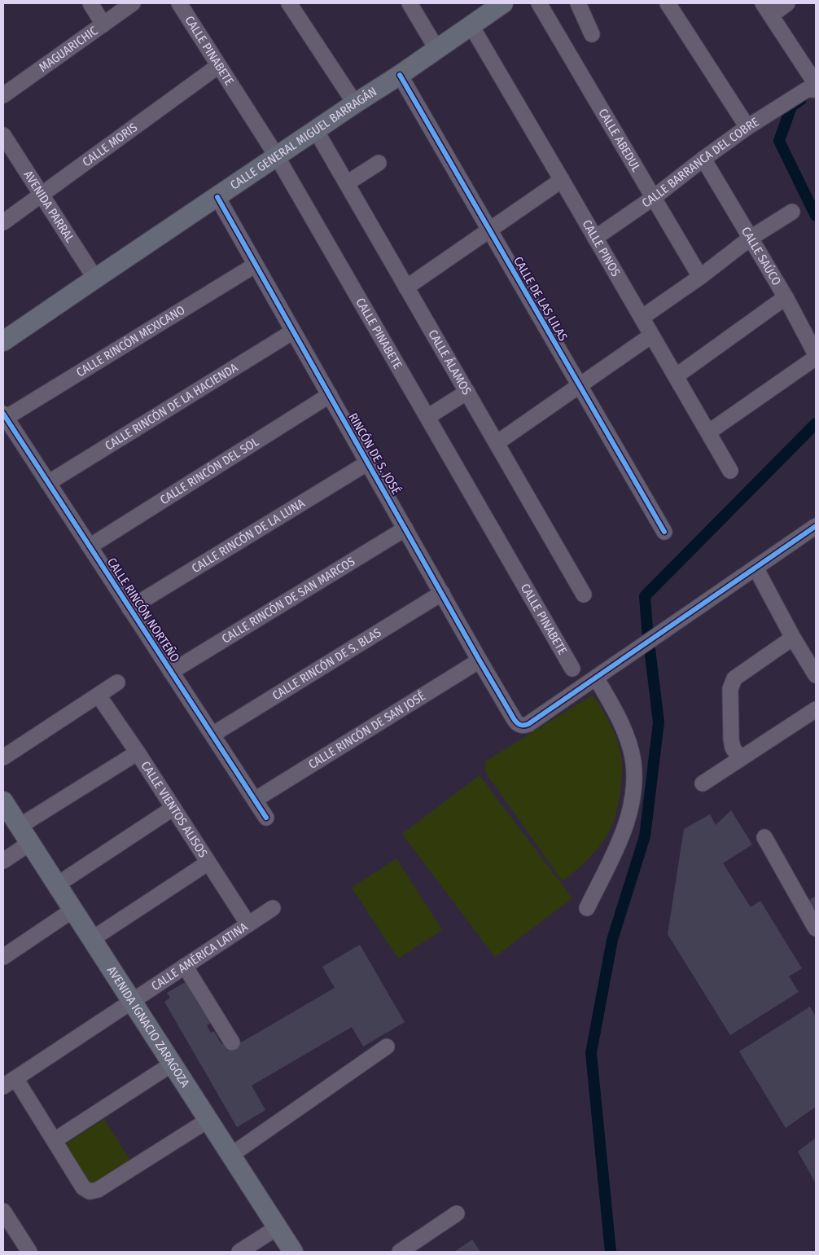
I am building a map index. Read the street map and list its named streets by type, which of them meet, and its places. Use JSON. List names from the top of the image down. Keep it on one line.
{"streets":{"main road":["CALLE GENERAL MIGUEL BARRAGÁN","AVENIDA IGNACIO ZARAGOZA"],"street":["MAGUARICHIC","CALLE PINABETE","CALLE ABEDUL","CALLE MORIS","CALLE BARRANCA DEL COBRE","AVENIDA PARRAL","CALLE PINOS","CALLE SAÚCO","CALLE DE LAS LILAS","CALLE RINCÓN MEXICANO","CALLE ÁLAMOS","CALLE RINCÓN DE LA HACIENDA","RINCÓN DE S. JOSÉ","CALLE RINCÓN DEL SOL","CALLE RINCÓN DE LA LUNA","CALLE RINCÓN DE SAN MARCOS","CALLE RINCÓN NORTEÑO","CALLE RINCÓN DE S. BLAS","CALLE RINCÓN DE SAN JOSÉ","CALLE VIENTOS ALISOS","CALLE AMÉRICA LATINA"]},"crossings":[["CALLE PINABETE","CALLE GENERAL MIGUEL BARRAGÁN"],["CALLE PINABETE","CALLE MORIS"],["CALLE GENERAL MIGUEL BARRAGÁN","AVENIDA PARRAL"],["CALLE GENERAL MIGUEL BARRAGÁN","CALLE PINOS"],["CALLE GENERAL MIGUEL BARRAGÁN","CALLE DE LAS LILAS"],["CALLE GENERAL MIGUEL BARRAGÁN","CALLE ÁLAMOS"],["CALLE GENERAL MIGUEL BARRAGÁN","RINCÓN DE S. JOSÉ"],["CALLE ABEDUL","CALLE BARRANCA DEL COBRE"],["CALLE MORIS","AVENIDA PARRAL"],["CALLE BARRANCA DEL COBRE","CALLE PINOS"],["CALLE BARRANCA DEL COBRE","CALLE SAÚCO"],["CALLE RINCÓN MEXICANO","RINCÓN DE S. JOSÉ"],["CALLE RINCÓN MEXICANO","CALLE RINCÓN NORTEÑO"],["CALLE RINCÓN DE LA HACIENDA","RINCÓN DE S. JOSÉ"],["CALLE RINCÓN DE LA HACIENDA","CALLE RINCÓN NORTEÑO"],["RINCÓN DE S. JOSÉ","CALLE RINCÓN DEL SOL"],["RINCÓN DE S. JOSÉ","CALLE RINCÓN DE LA LUNA"],["RINCÓN DE S. JOSÉ","CALLE RINCÓN DE SAN MARCOS"],["RINCÓN DE S. JOSÉ","CALLE RINCÓN DE S. BLAS"],["RINCÓN DE S. JOSÉ","CALLE RINCÓN DE SAN JOSÉ"],["CALLE RINCÓN DEL SOL","CALLE RINCÓN NORTEÑO"],["CALLE RINCÓN DE LA LUNA","CALLE RINCÓN NORTEÑO"],["CALLE RINCÓN DE SAN MARCOS","CALLE RINCÓN NORTEÑO"],["CALLE RINCÓN NORTEÑO","CALLE RINCÓN DE S. BLAS"],["CALLE RINCÓN NORTEÑO","CALLE RINCÓN DE SAN JOSÉ"],["CALLE VIENTOS ALISOS","CALLE AMÉRICA LATINA"],["CALLE AMÉRICA LATINA","AVENIDA IGNACIO ZARAGOZA"]]}
